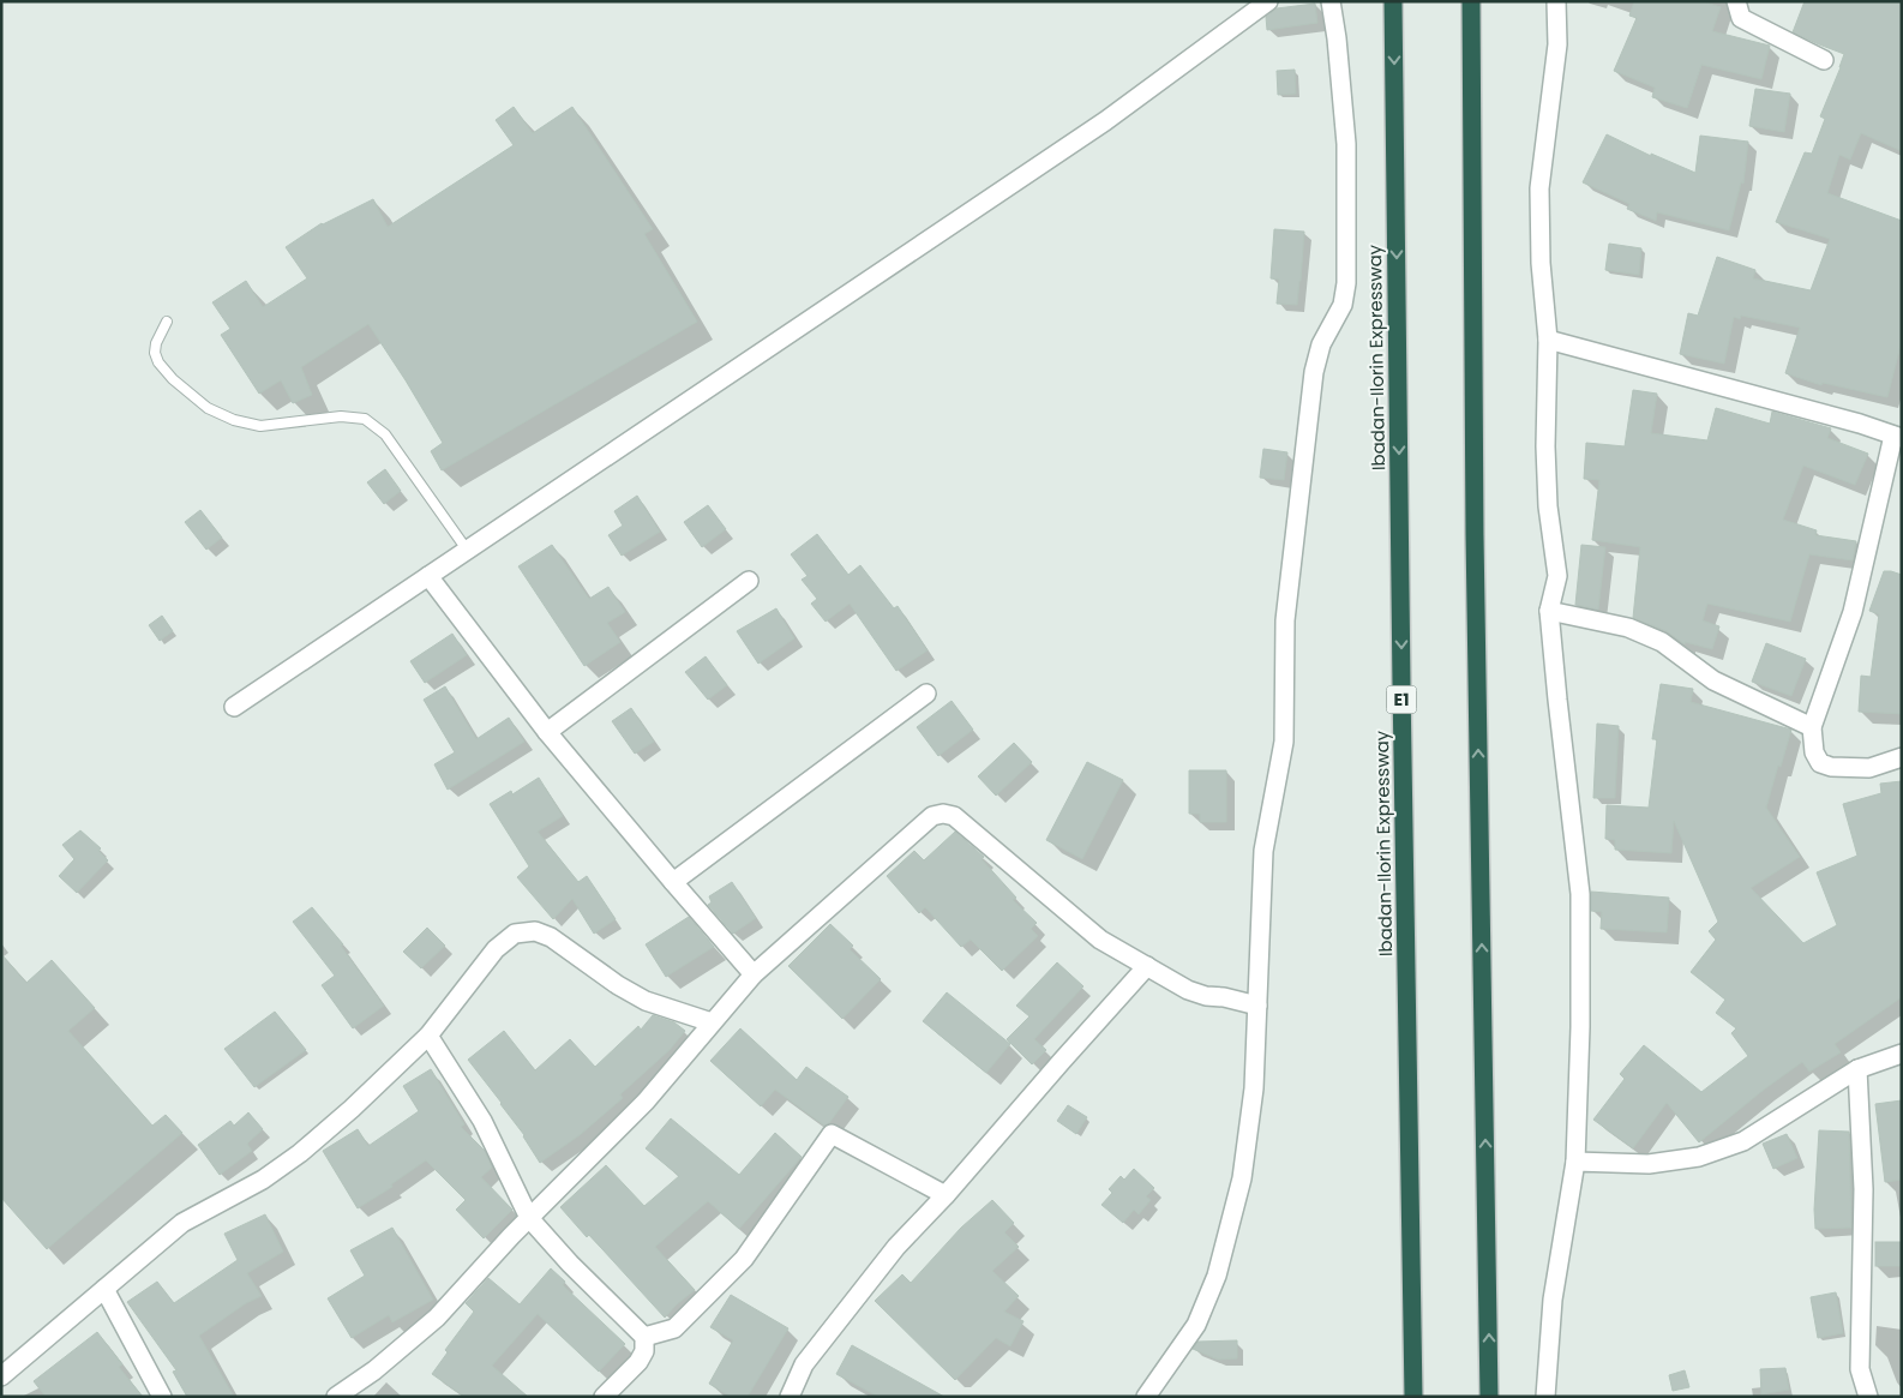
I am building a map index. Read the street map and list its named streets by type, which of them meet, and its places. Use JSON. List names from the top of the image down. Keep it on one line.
{"streets":{"highway":["Ibadan-Ilorin Expressway","E1"]}}
